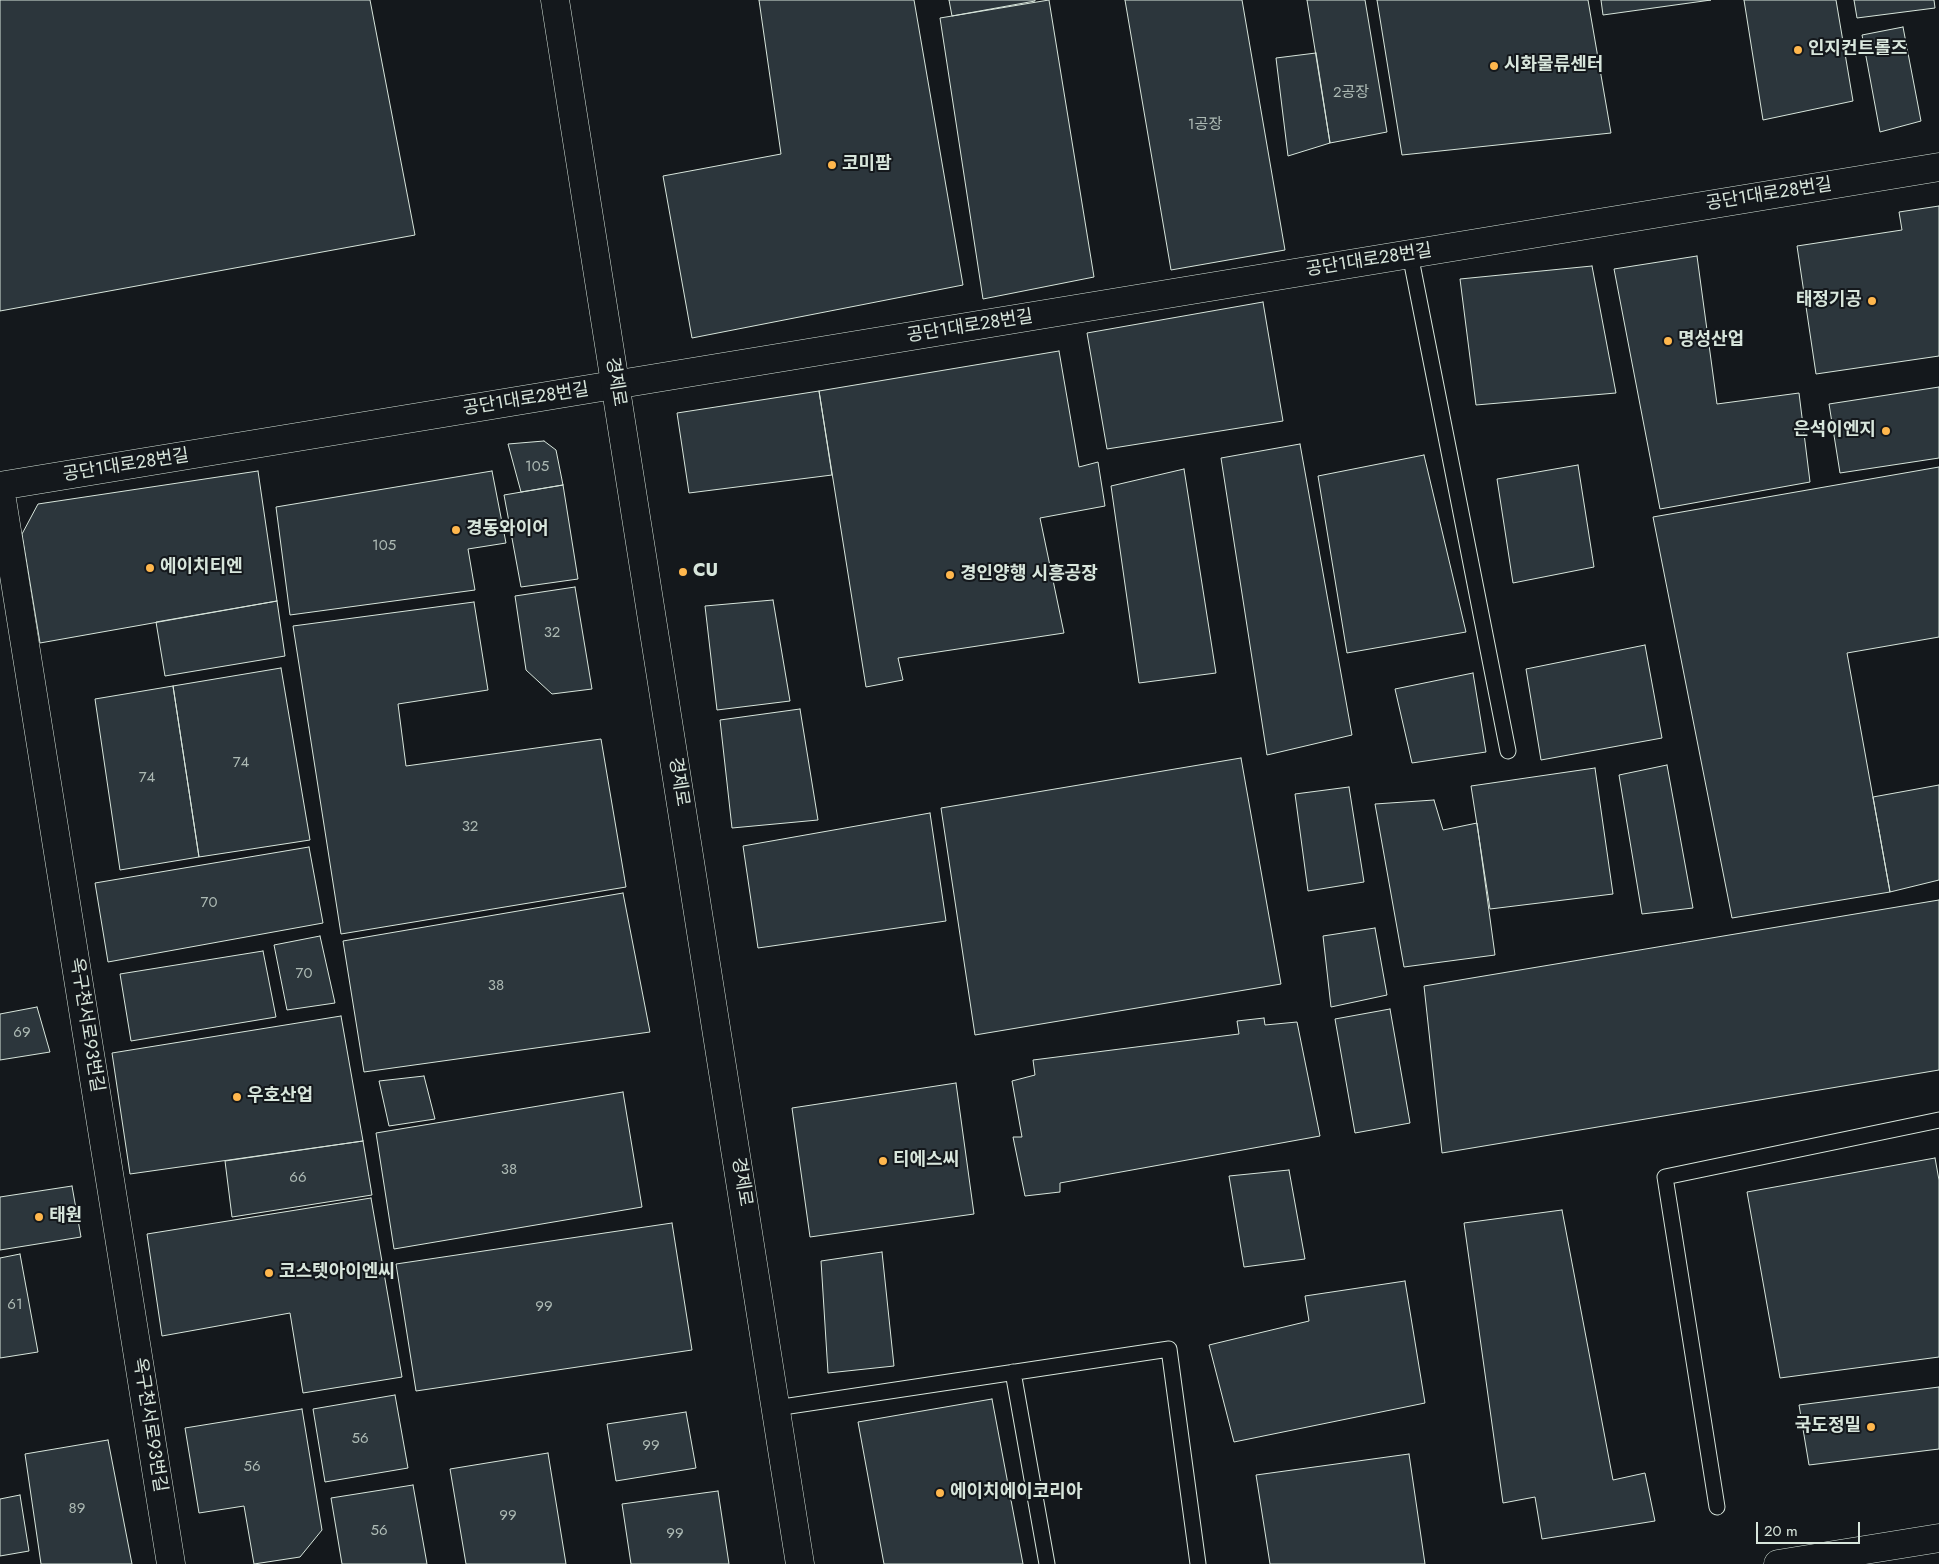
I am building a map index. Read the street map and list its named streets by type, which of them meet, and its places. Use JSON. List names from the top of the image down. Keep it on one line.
{"streets":{"street":["공단1대로28번길","경제로","옥구천서로93번길"]},"crossings":[["공단1대로28번길","경제로"],["공단1대로28번길","옥구천서로93번길"]],"places":["인지컨트롤즈","시화물류센터","코미팜","태정기공","명성산업","은석이엔지","경동와이어","에이치티엔","CU","경인양행 시흥공장","우호산업","티에스씨","태원","코스텟아이엔씨","국도정밀","에이치에이코리아"],"house_numbers":["2공장","1공장","105","105","32","74","74","32","70","70","38","69","38","66","61","99","56","99","56","89","99","56","99"],"scale_bar":"20 m"}
